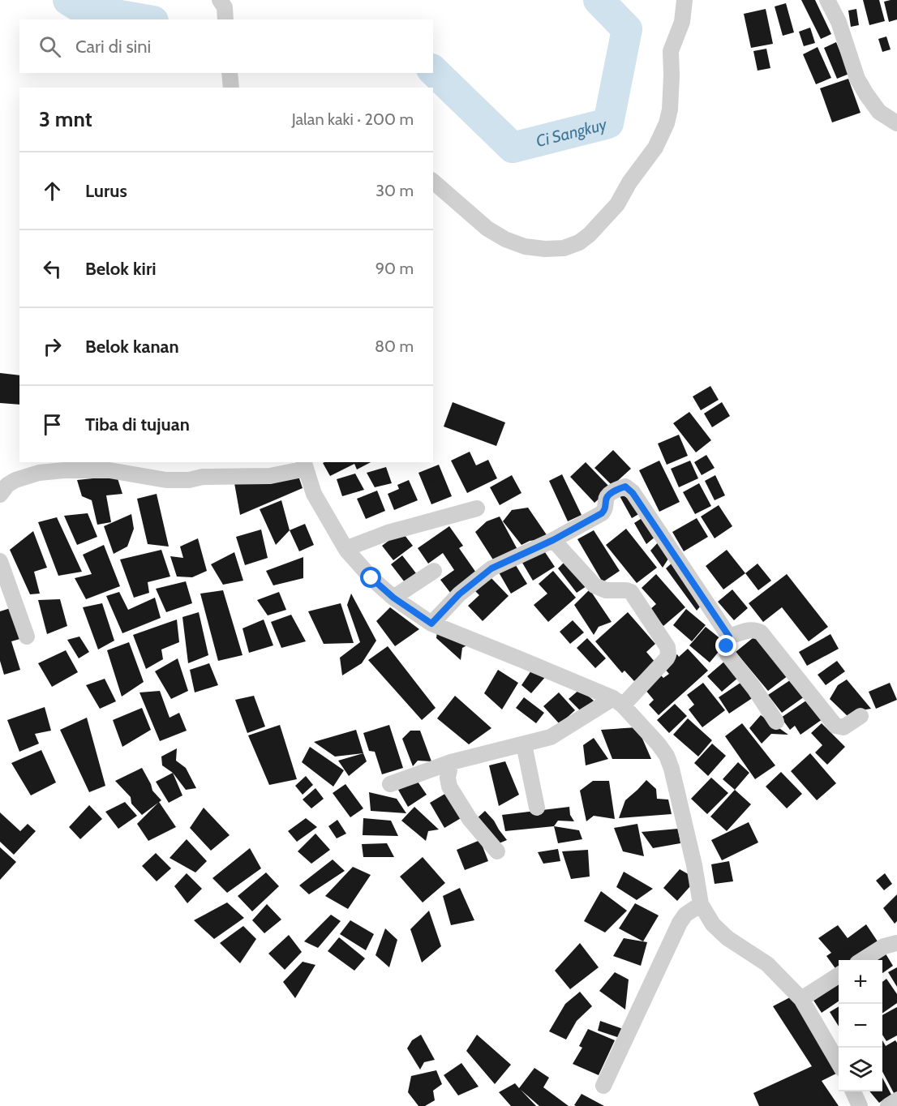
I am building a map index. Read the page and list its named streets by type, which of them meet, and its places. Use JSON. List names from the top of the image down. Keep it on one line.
{"water":["Ci Sangkuy"],"page":{"search":"Cari di sini","heading":["3 mnt","Jalan kaki · 200 m"],"list":[["Lurus","30 m"],["Belok kiri","90 m"],["Belok kanan","80 m"],"Tiba di tujuan"],"map_buttons":["+","−"]}}
